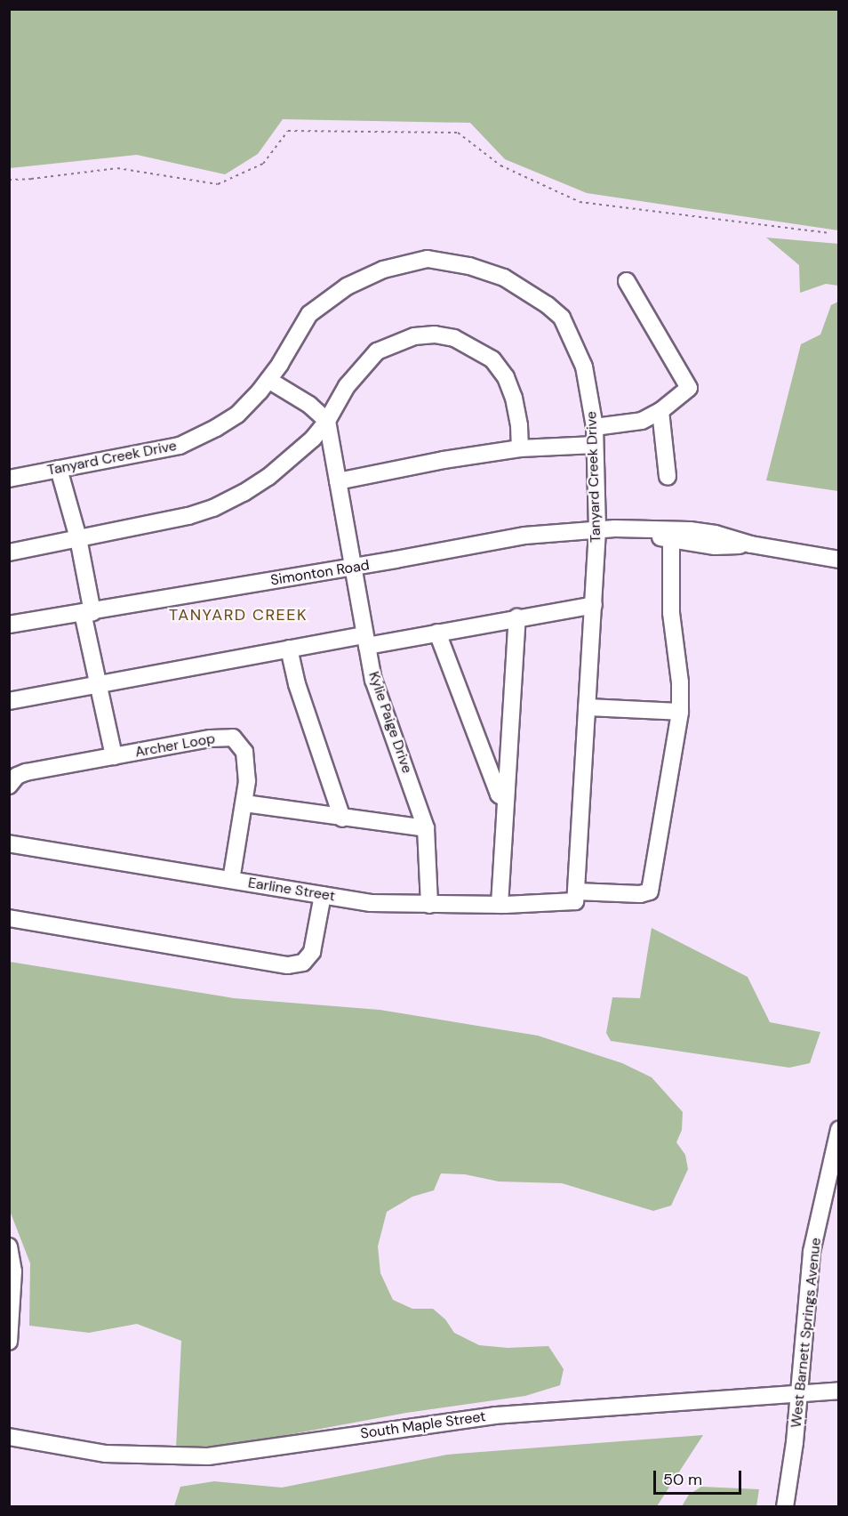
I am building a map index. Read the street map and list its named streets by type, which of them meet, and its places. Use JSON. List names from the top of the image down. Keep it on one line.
{"streets":{"street":["Tanyard Creek Drive","Simonton Road","Kylie Paige Drive","Archer Loop","Earline Street","West Barnett Springs Avenue","South Maple Street"]},"crossings":[["Tanyard Creek Drive","Simonton Road"],["Tanyard Creek Drive","Earline Street"],["Simonton Road","Kylie Paige Drive"],["Kylie Paige Drive","Earline Street"],["Archer Loop","Earline Street"],["West Barnett Springs Avenue","South Maple Street"]],"districts":["TANYARD CREEK"],"scale_bar":"50 m"}
